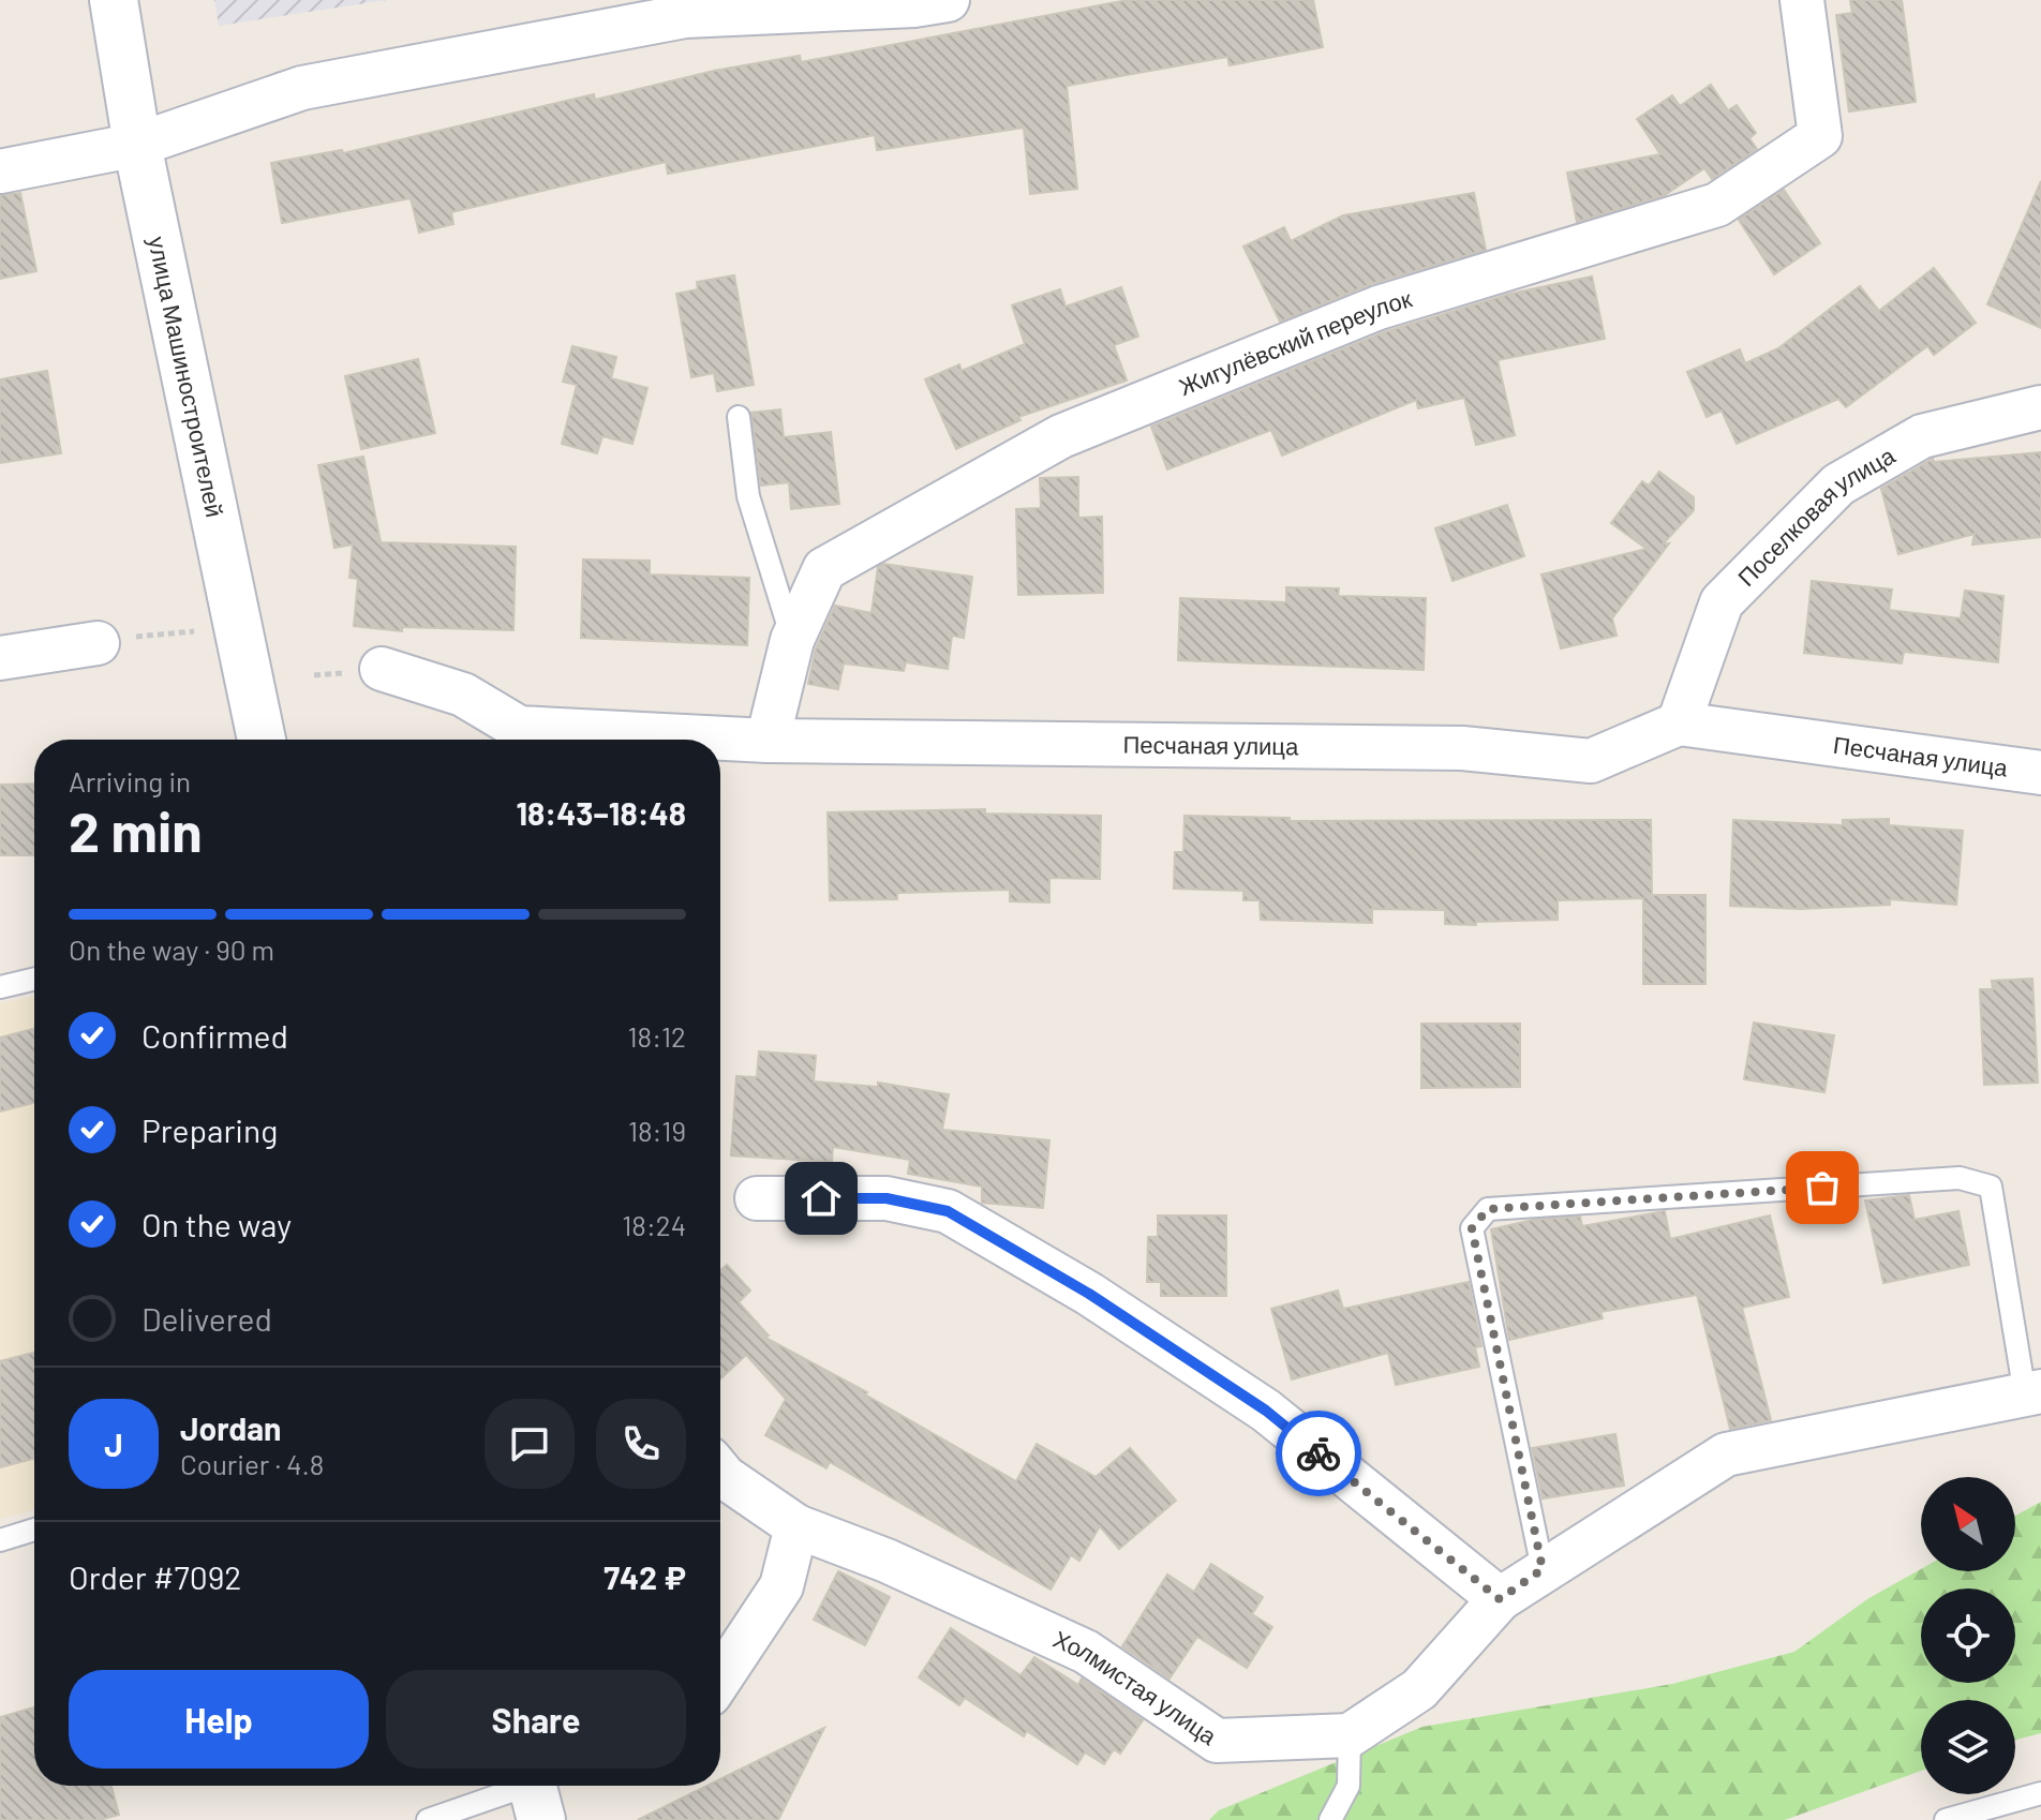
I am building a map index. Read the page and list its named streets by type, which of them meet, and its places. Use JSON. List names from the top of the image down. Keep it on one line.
{"streets":{"street":["Жигулёвский переулок","улица Машиностроителей","Поселковая улица","Песчаная улица","Холмистая улица"]},"crossings":[["Жигулёвский переулок","Песчаная улица"],["Поселковая улица","Песчаная улица"]],"north":"top left","page":{"heading":["2 min","Arriving in","18:43–18:48"],"panel":["Jordan","Courier · 4.8","Order #7092","742 ₽"],"bar":"On the way · 90 m","list":[["Confirmed","18:12"],["Preparing","18:19"],["On the way","18:24"],"Delivered"],"round":"J","buttons":["Help","Share"]}}
